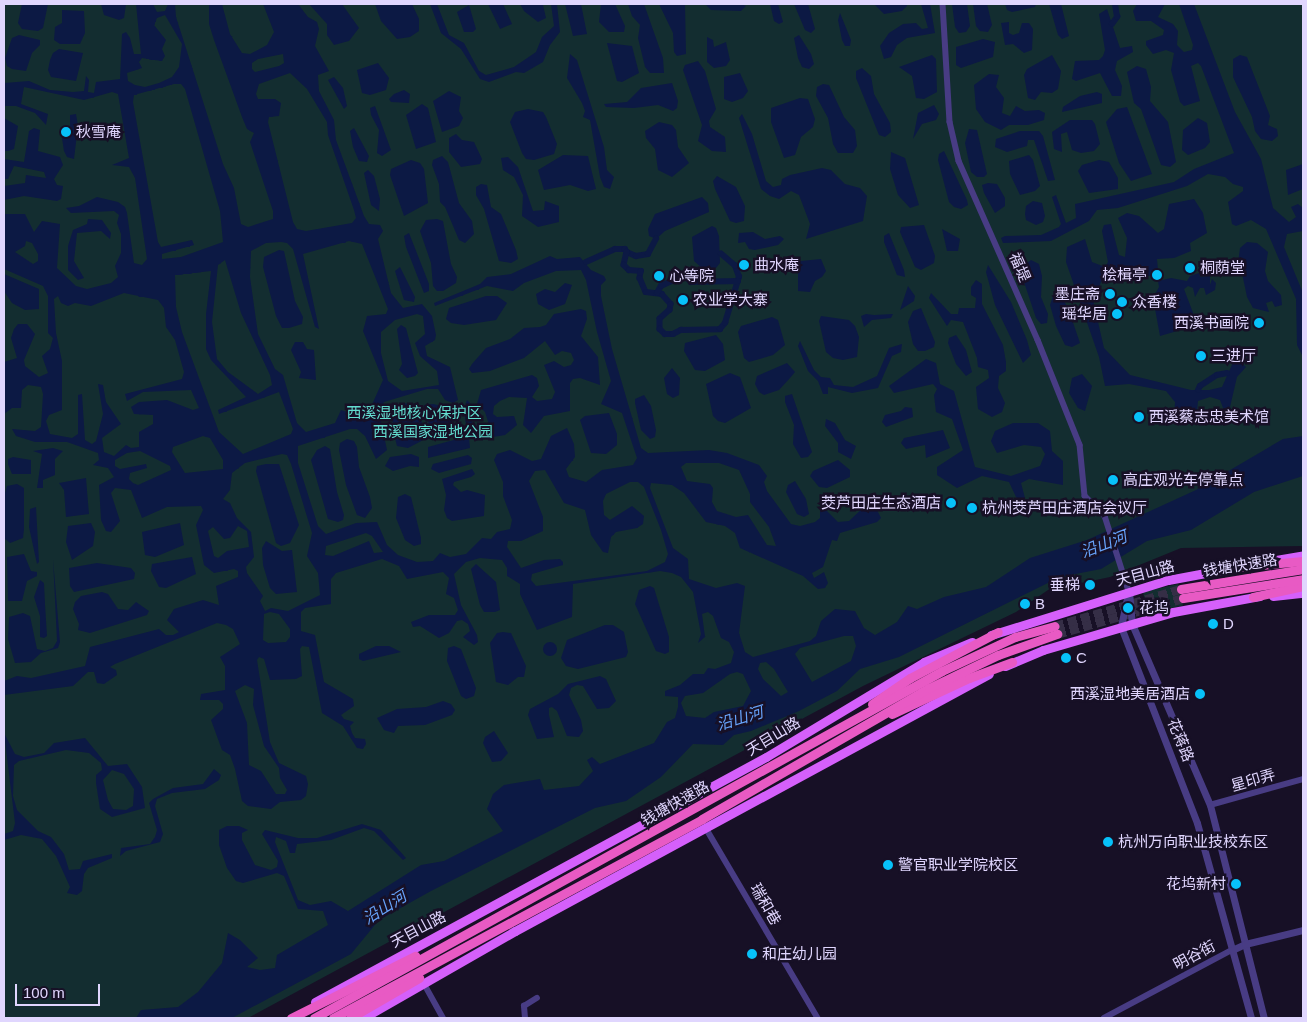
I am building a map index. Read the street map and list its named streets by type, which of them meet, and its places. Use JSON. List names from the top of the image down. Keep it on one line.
{"streets":{"highway":["钱塘快速路"],"main road":["天目山路"],"street":["福堤","花蒋路","星印弄","瑞和巷","明谷街"]},"crossings":[["福堤","天目山路"],["福堤","花蒋路"],["天目山路","花蒋路"],["花蒋路","星印弄"],["花蒋路","明谷街"]],"water":["沿山河"],"parks":["西溪湿地核心保护区","西溪国家湿地公园"],"places":["秋雪庵","曲水庵","桐荫堂","桧楫亭","心等院","墨庄斋","农业学大寨","众香楼","瑶华居","西溪书画院","三进厅","西溪蔡志忠美术馆","高庄观光车停靠点","茭芦田庄生态酒店","杭州茭芦田庄酒店会议厅","垂梯","B","花坞","D","C","西溪湿地美居酒店","杭州万向职业技校东区","警官职业学院校区","花坞新村","和庄幼儿园"],"scale_bar":"100 m"}
